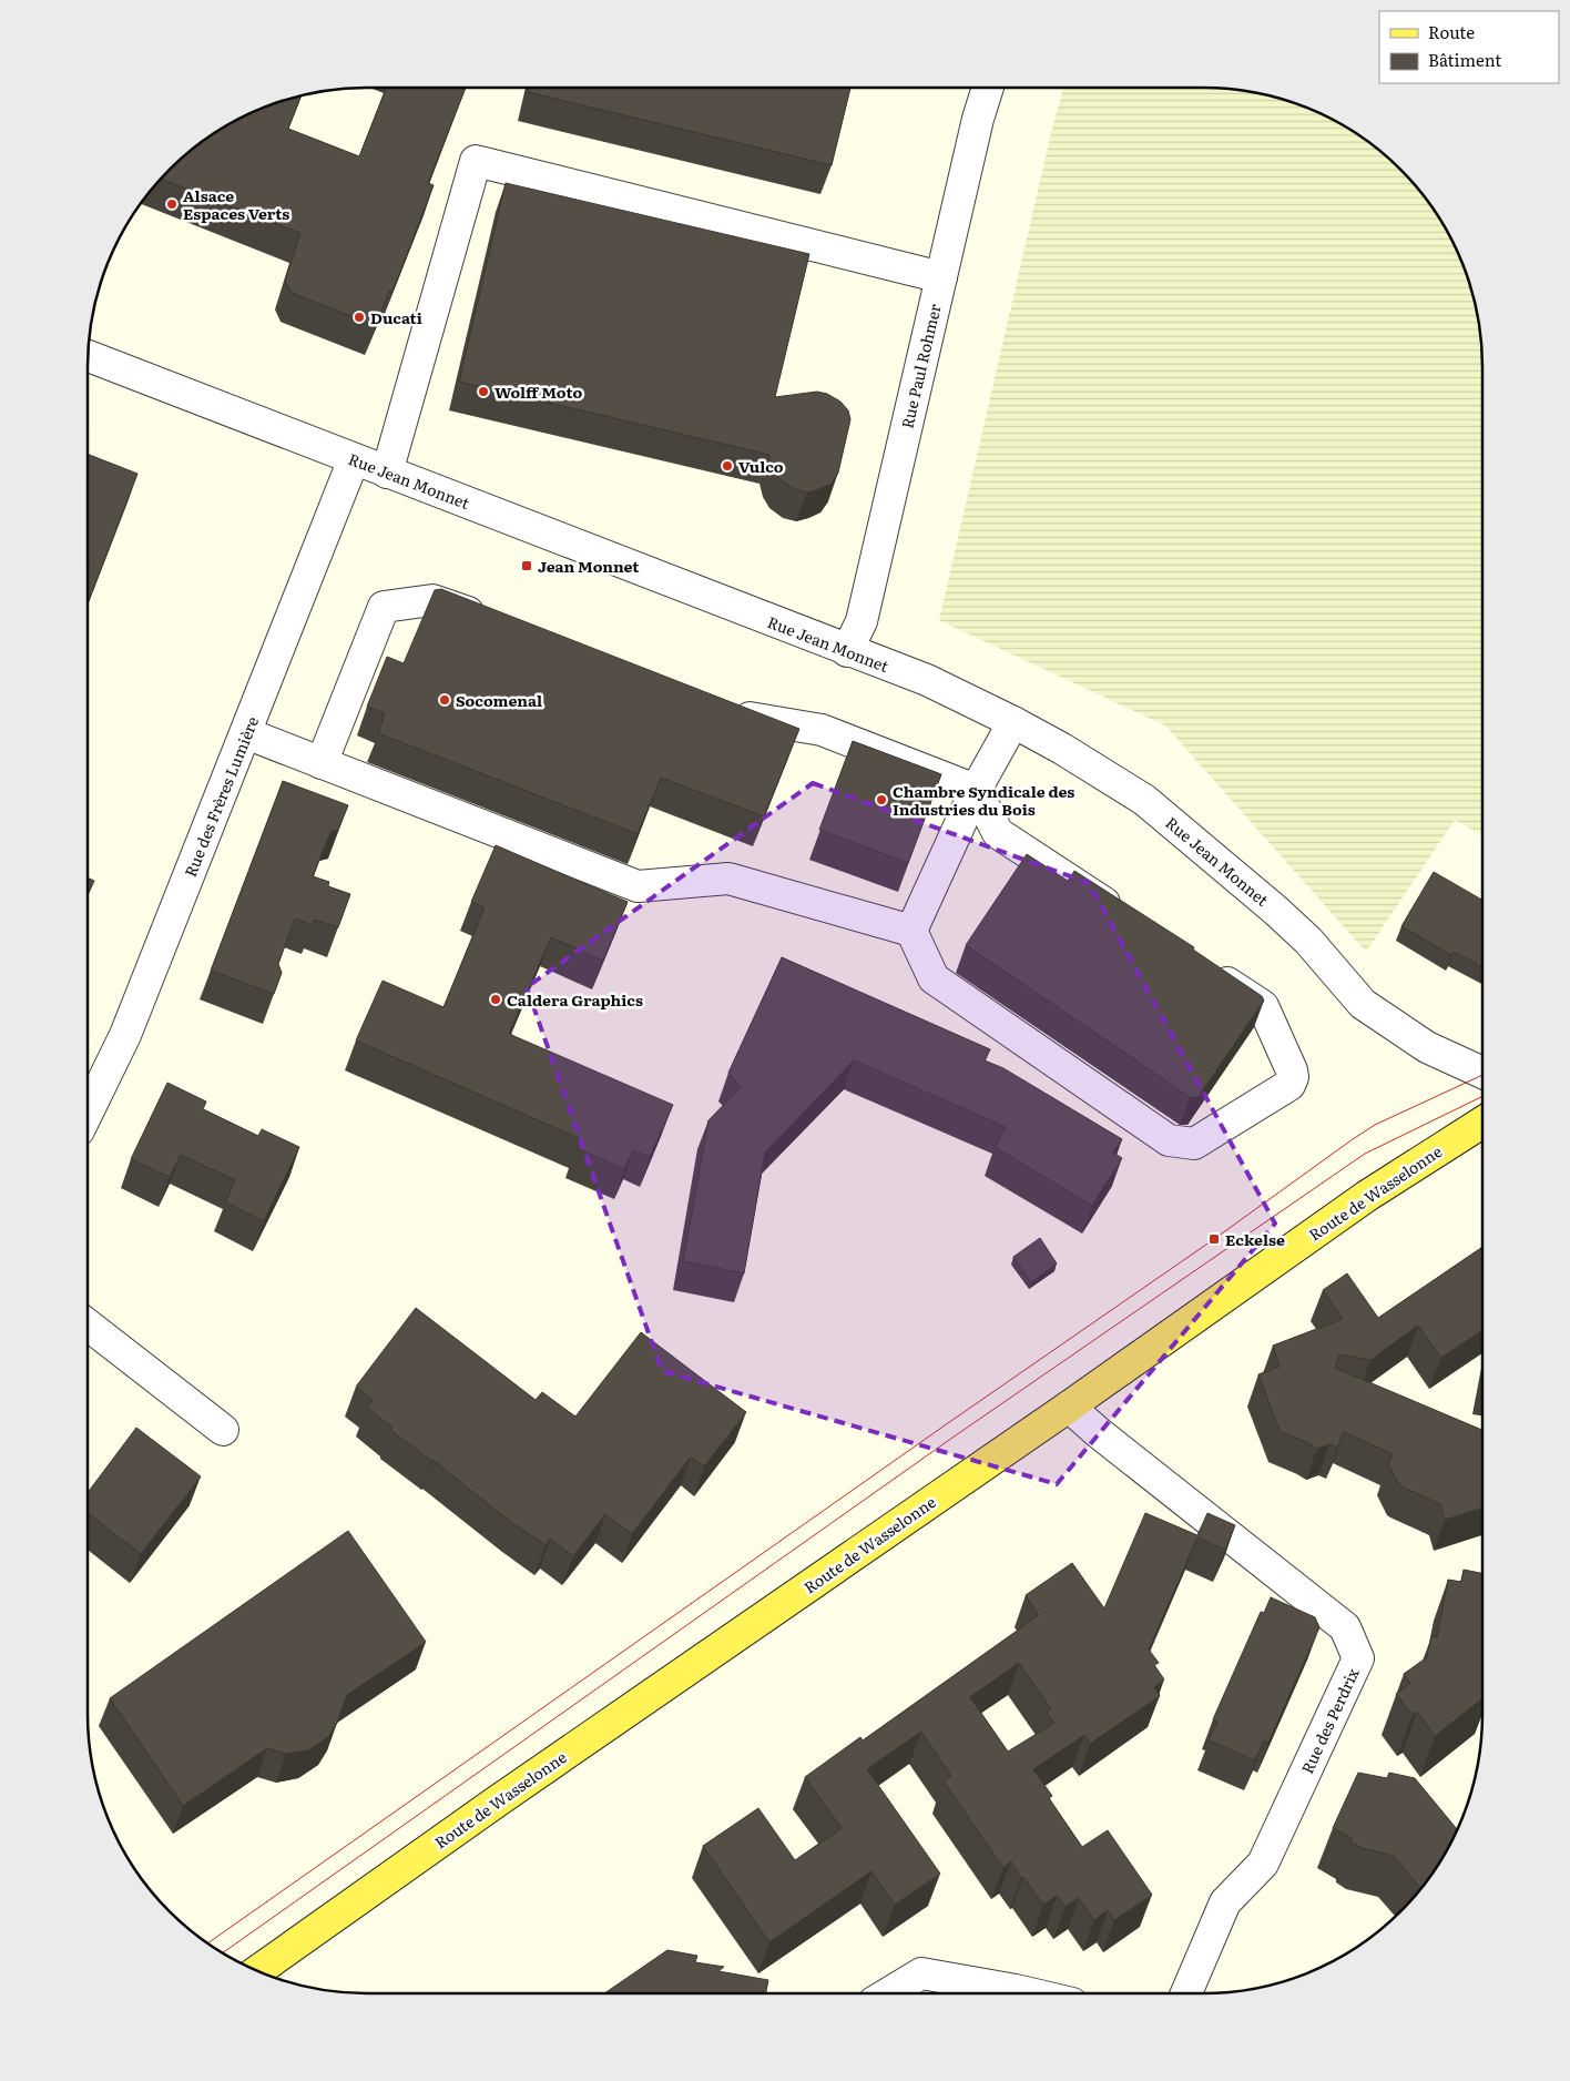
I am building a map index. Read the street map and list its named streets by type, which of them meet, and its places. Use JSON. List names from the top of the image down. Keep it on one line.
{"streets":{"main road":["Route de Wasselonne"],"street":["Rue Paul Rohmer","Rue Jean Monnet","Rue des Frères Lumière","Rue des Perdrix"]},"crossings":[["Rue Paul Rohmer","Rue Jean Monnet"],["Rue Jean Monnet","Rue des Frères Lumière"],["Route de Wasselonne","Rue des Perdrix"]],"places":{"other":["Alsace Espaces Verts","Ducati","Wolff Moto","Vulco","Socomenal","Chambre Syndicale des Industries du Bois","Caldera Graphics"],"transit":["Jean Monnet","Eckelse"]},"legend":["Route","Bâtiment"]}
